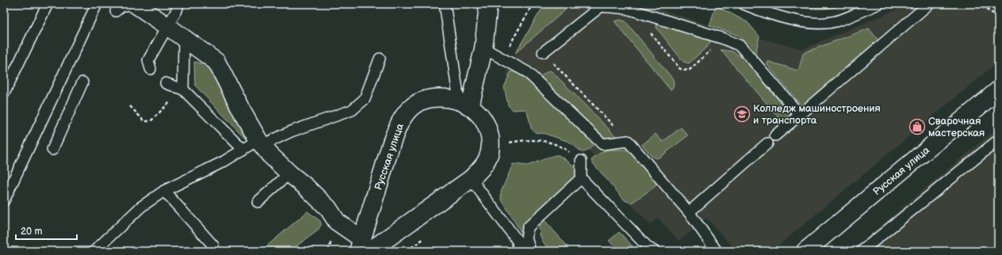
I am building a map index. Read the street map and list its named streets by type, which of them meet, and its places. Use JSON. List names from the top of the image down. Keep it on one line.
{"streets":{"street":["Русская улица"]},"places":{"school or university":["Колледж машиностроения и транспорта"],"shop":["Сварочная мастерская"]},"scale_bar":"20 m"}
